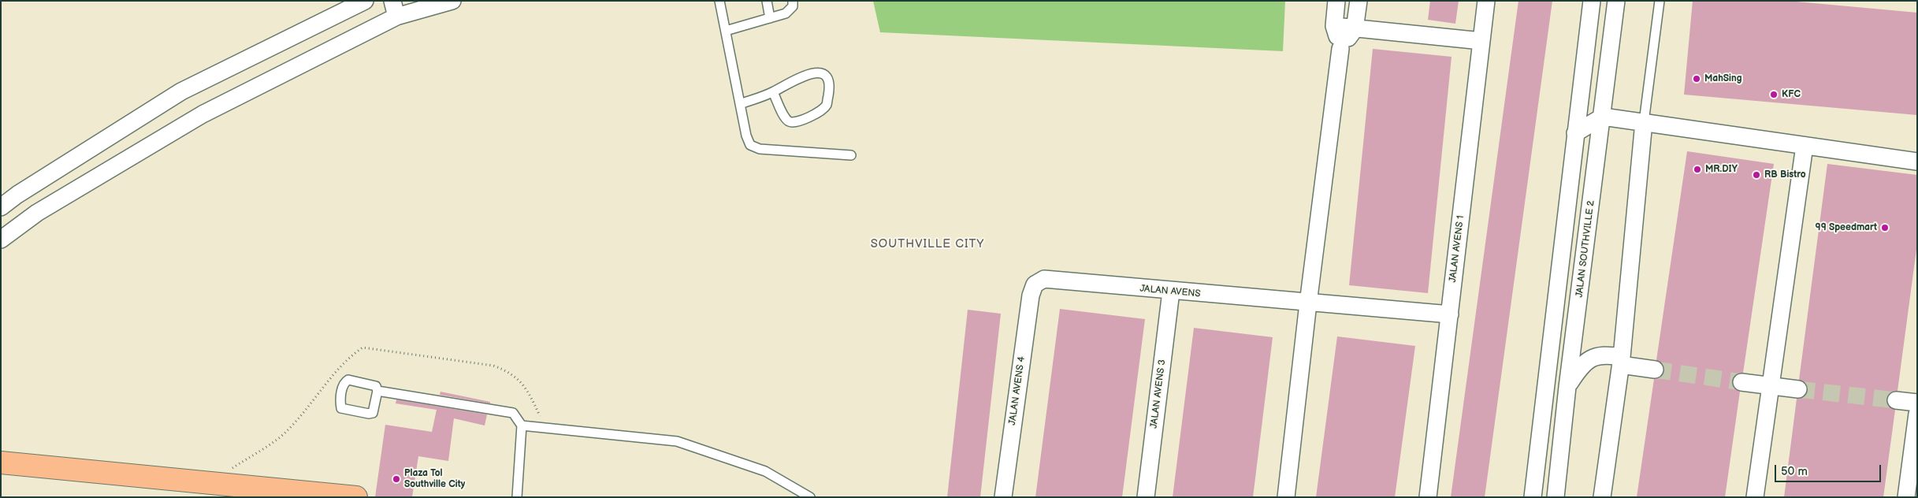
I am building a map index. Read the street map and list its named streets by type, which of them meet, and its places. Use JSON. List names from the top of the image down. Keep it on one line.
{"streets":{"street":["JALAN AVENS 1","JALAN SOUTHVILLE 2","JALAN AVENS","JALAN AVENS 4","JALAN AVENS 3"]},"crossings":[["JALAN AVENS 1","JALAN AVENS"],["JALAN AVENS","JALAN AVENS 4"],["JALAN AVENS","JALAN AVENS 3"]],"districts":["SOUTHVILLE CITY"],"places":["MahSing","KFC","MR.DIY","RB Bistro","99 Speedmart","Plaza Tol Southville City"],"scale_bar":"50 m"}
